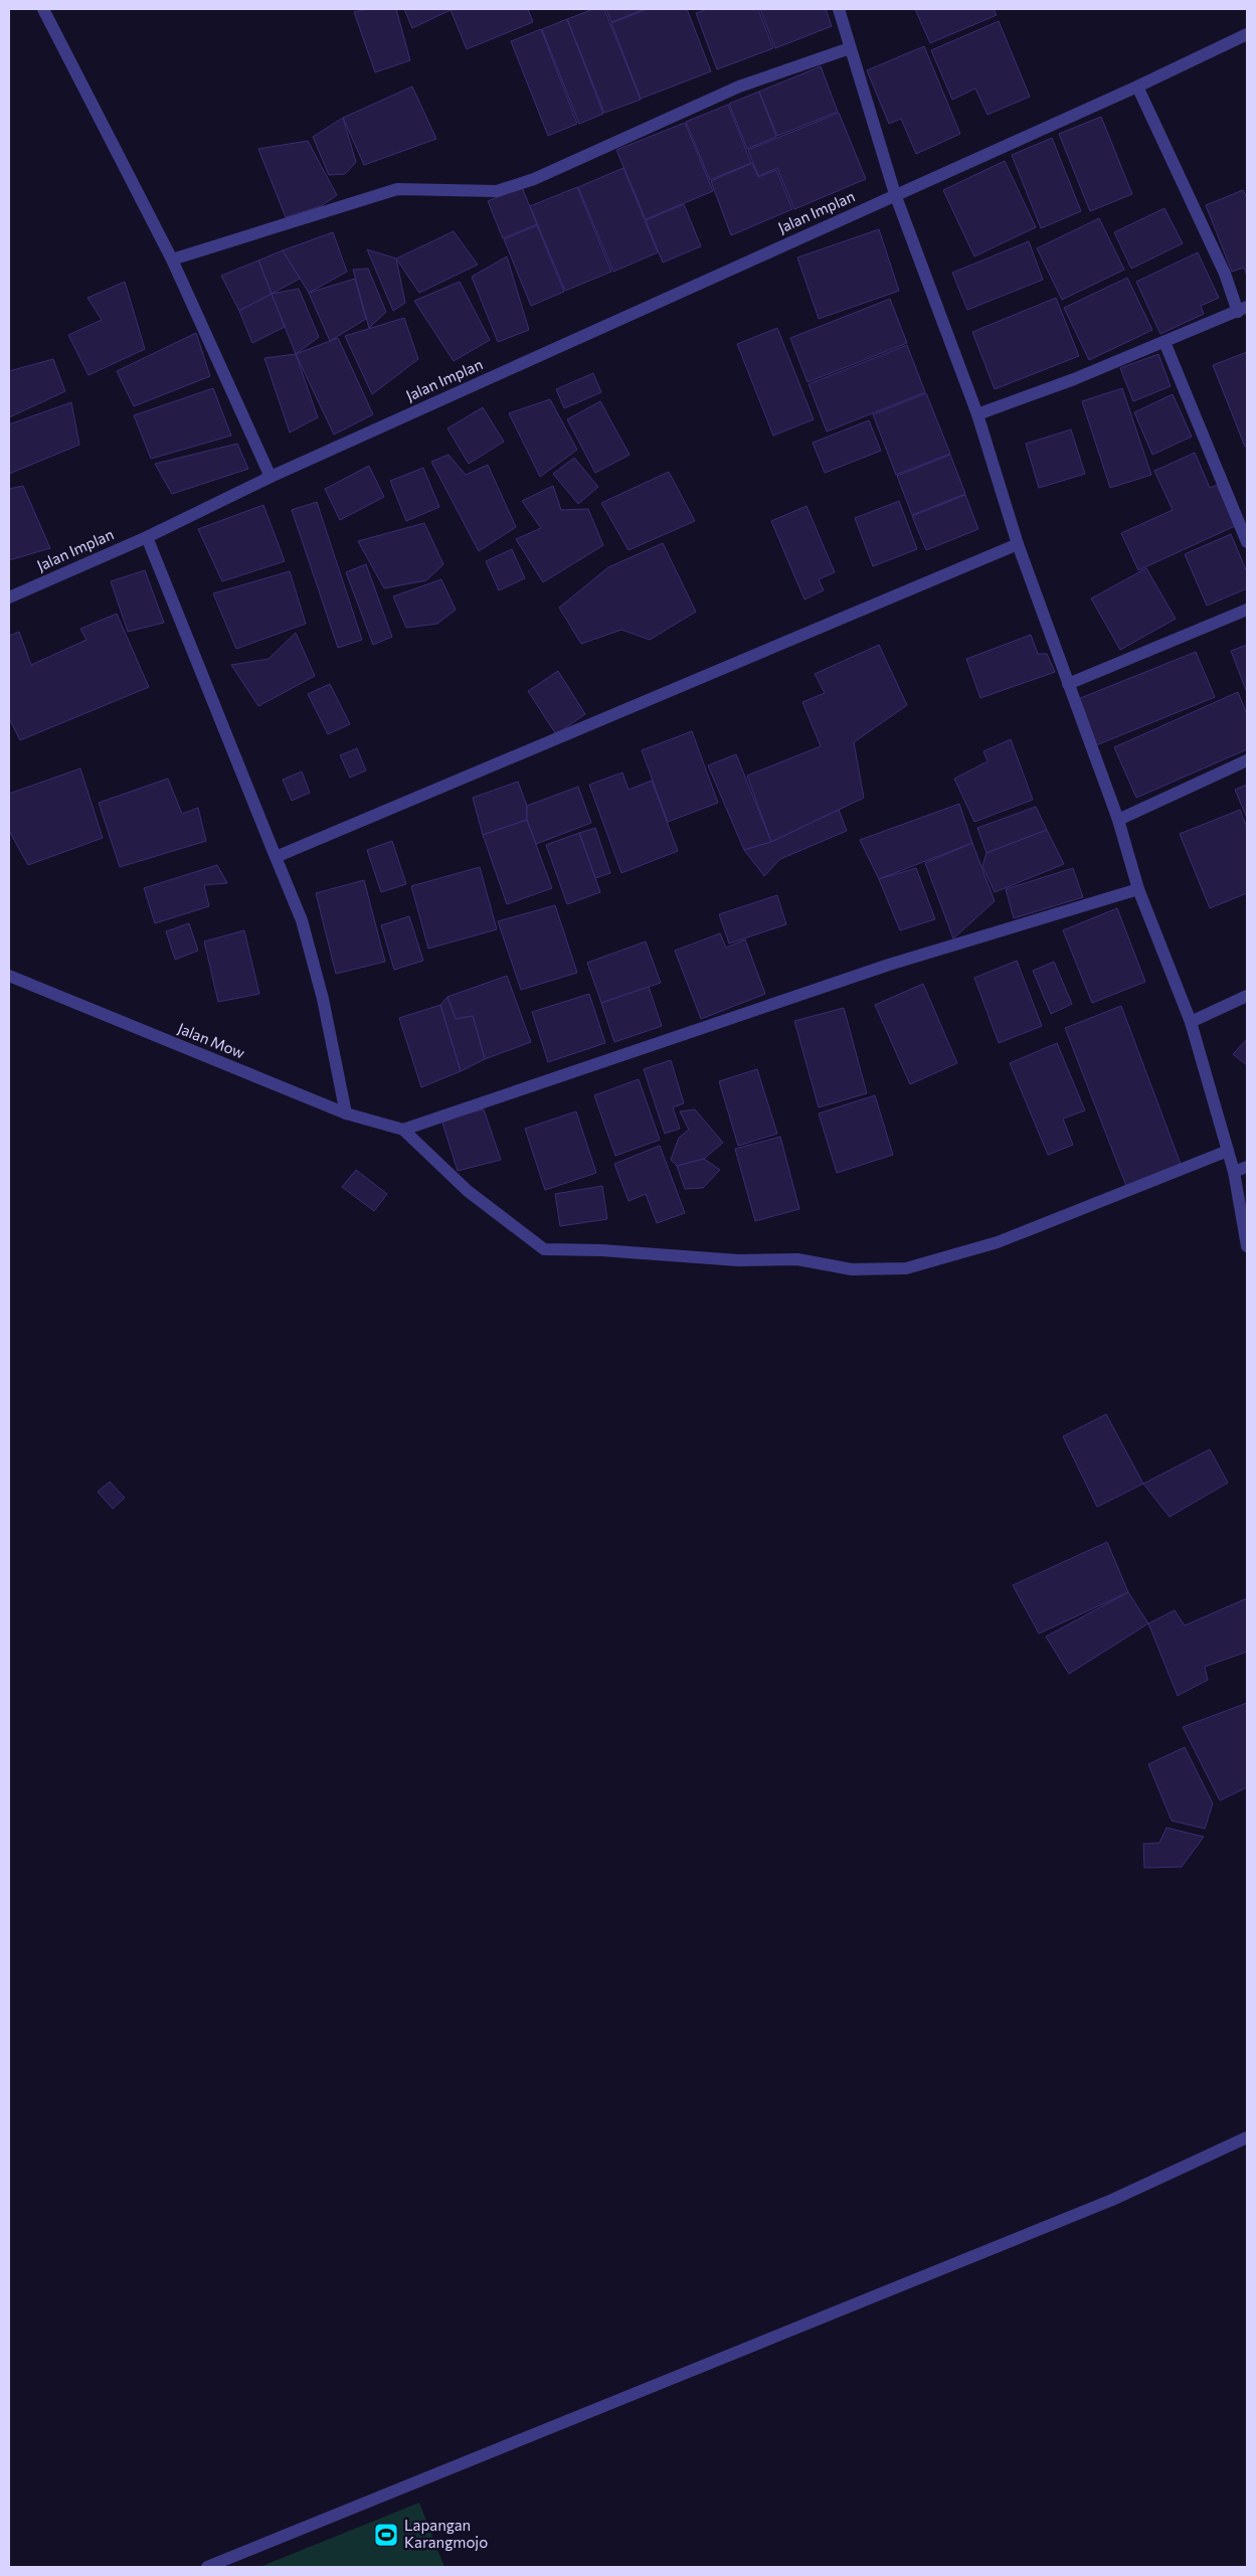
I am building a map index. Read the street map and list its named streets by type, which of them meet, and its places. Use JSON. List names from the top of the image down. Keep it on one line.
{"streets":{"street":["Jalan Implan","Jalan Mow"]},"places":{"sports":["Lapangan Karangmojo"]}}
